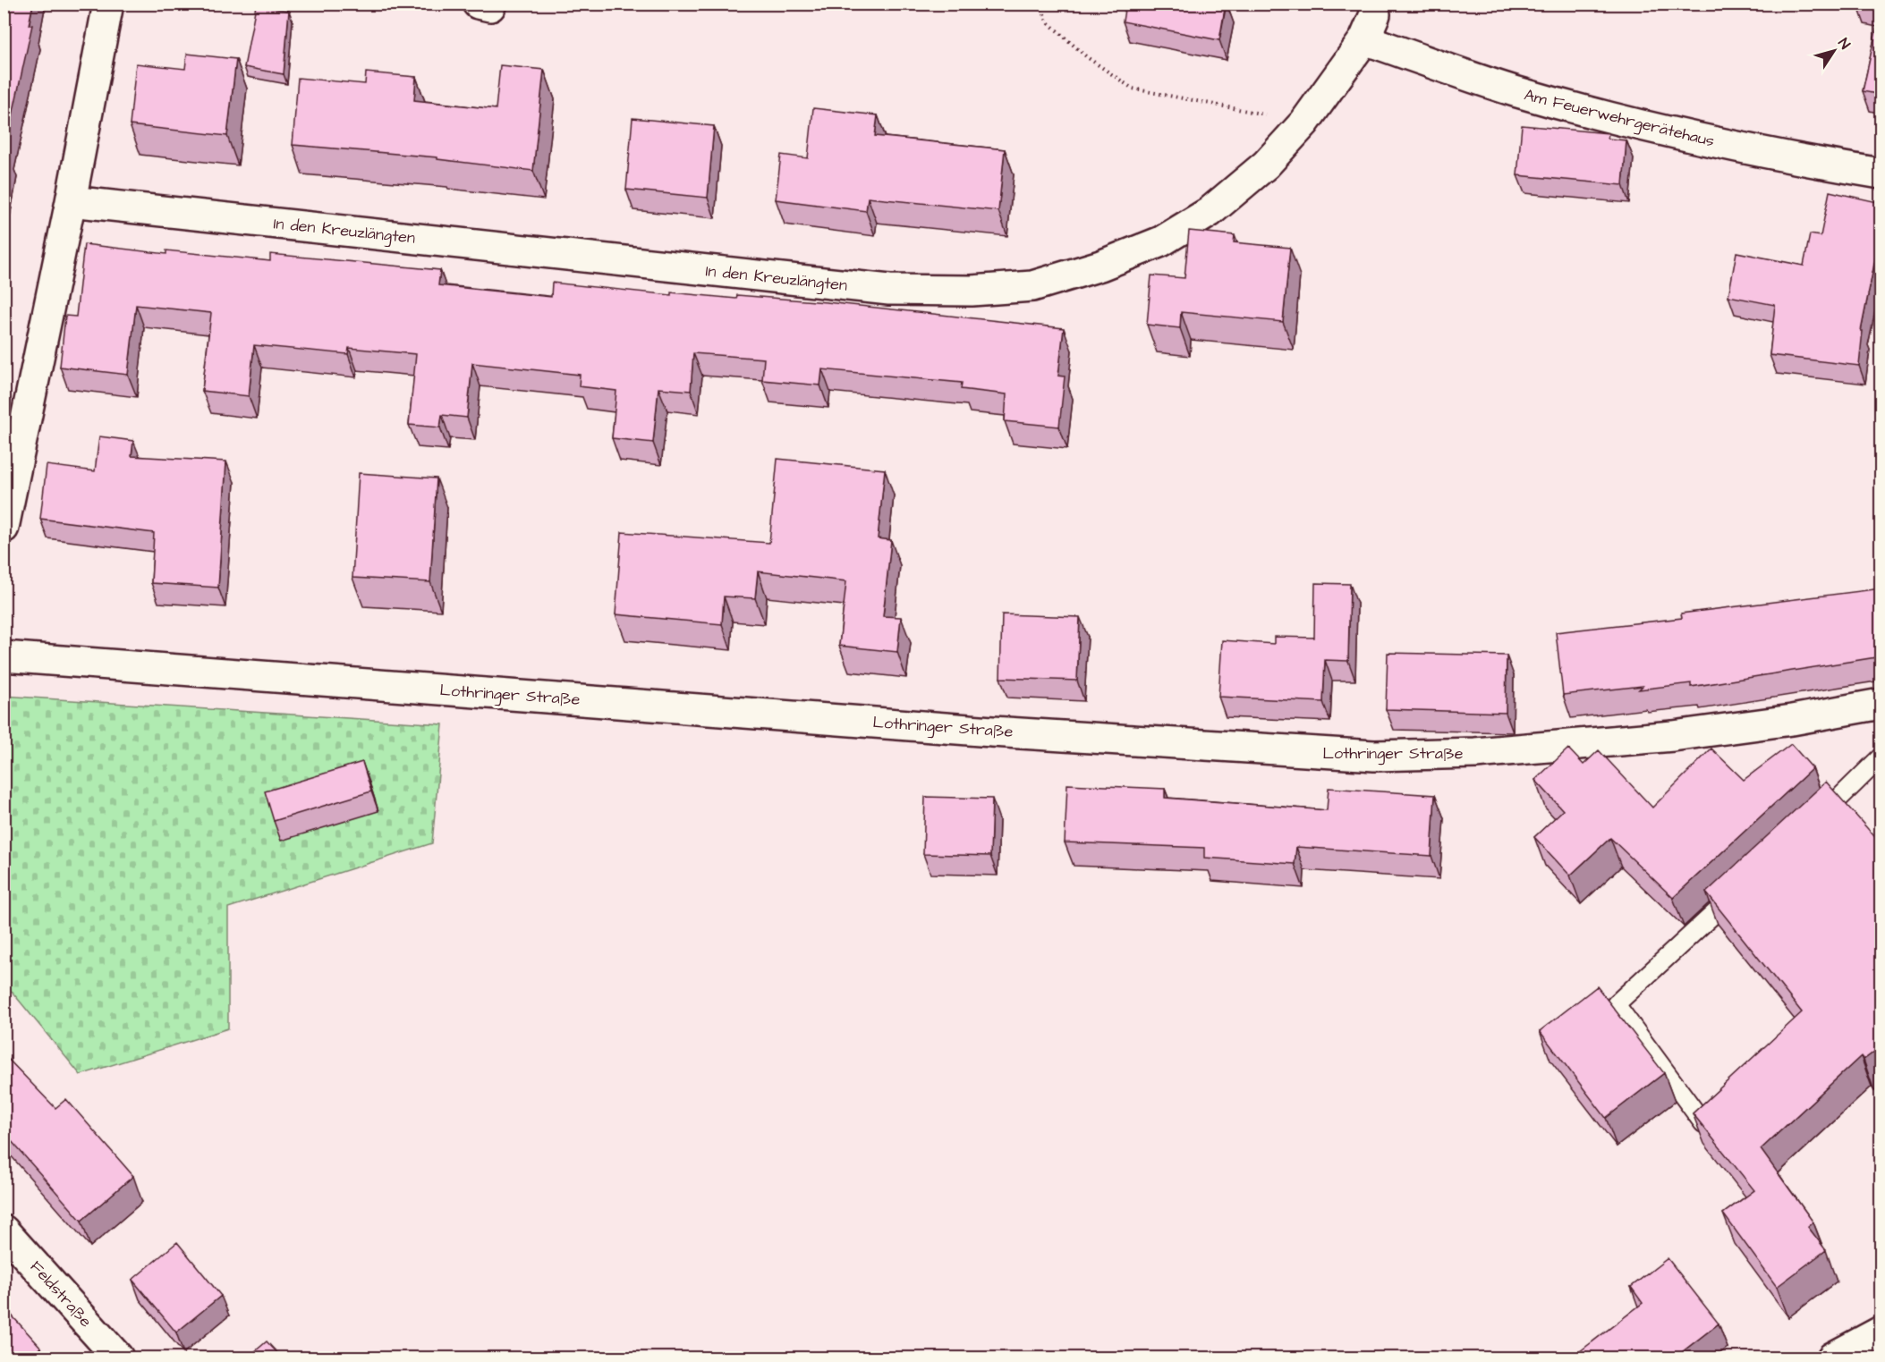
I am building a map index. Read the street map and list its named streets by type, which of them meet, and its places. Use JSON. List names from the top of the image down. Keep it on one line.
{"streets":{"street":["Am Feuerwehrgerätehaus","In den Kreuzlängten","Lothringer Straße","Feldstraße"]},"crossings":[["Am Feuerwehrgerätehaus","In den Kreuzlängten"]],"north":"top right"}
